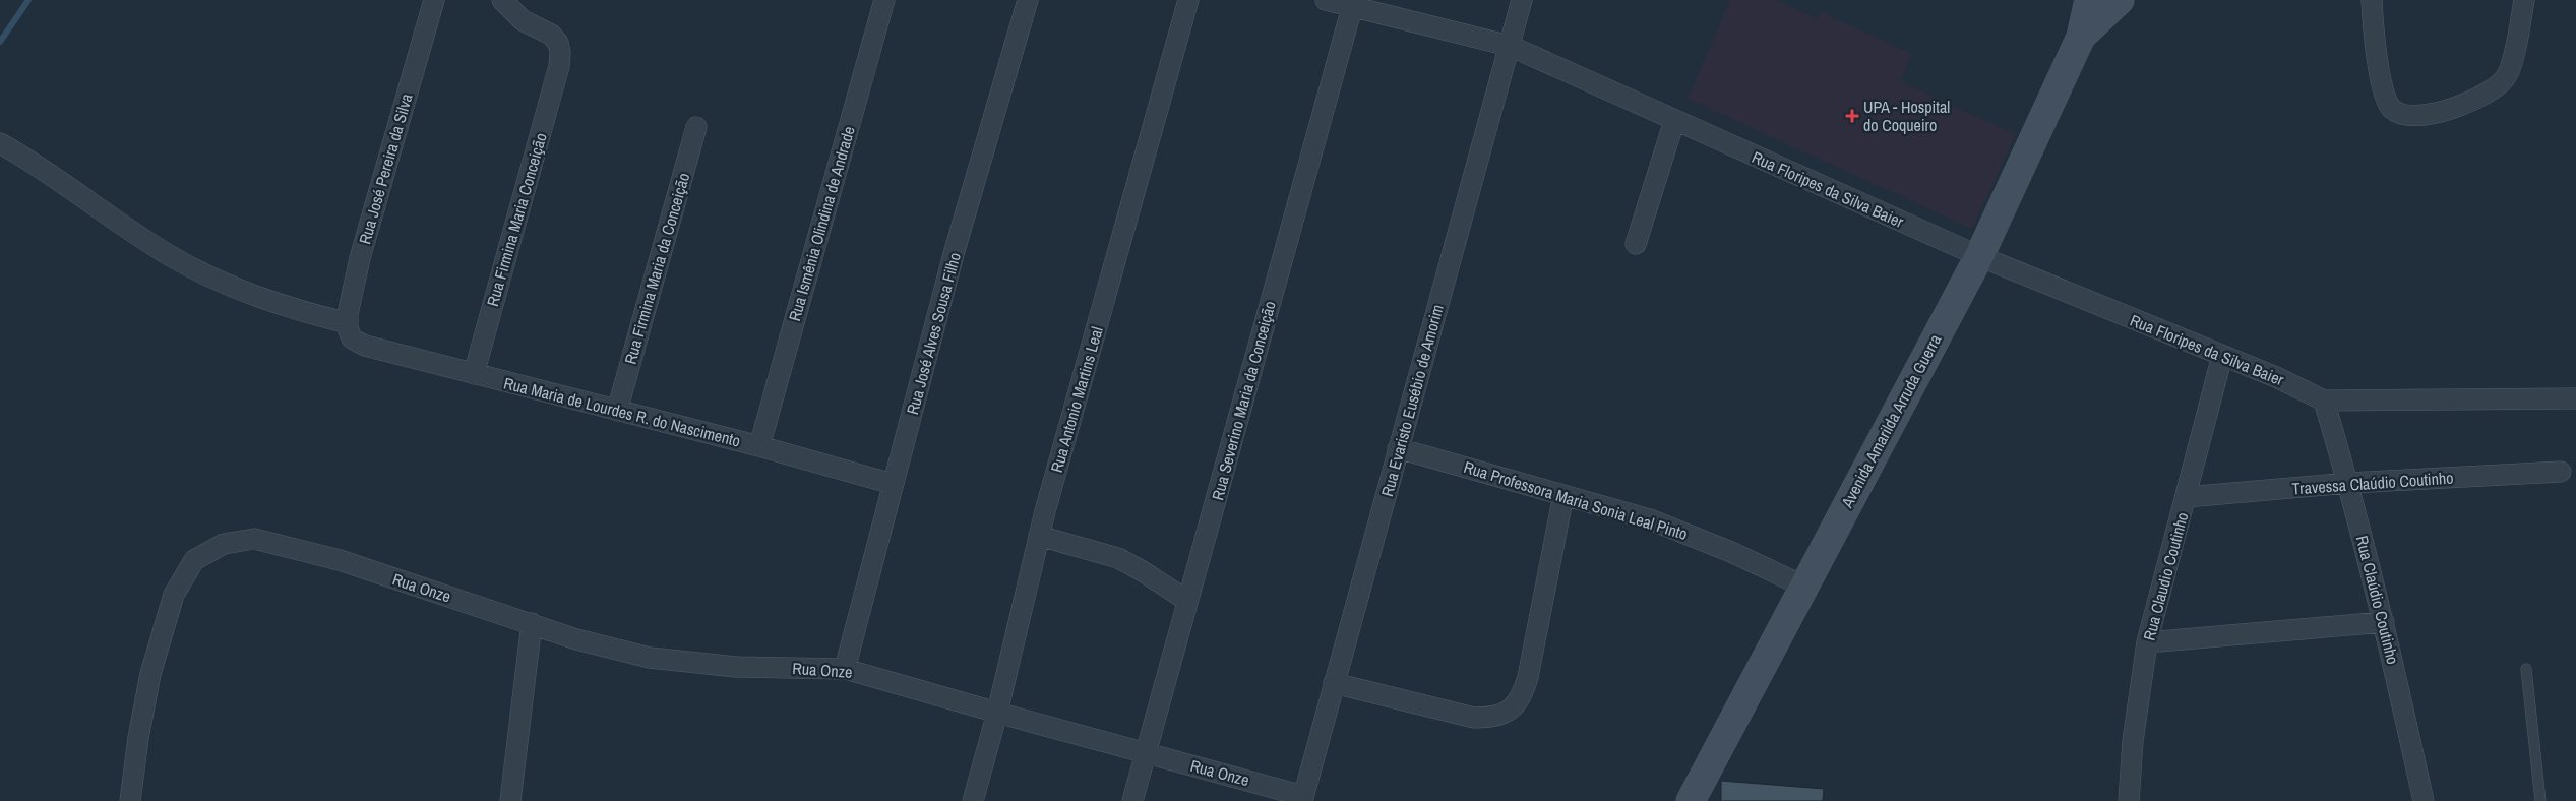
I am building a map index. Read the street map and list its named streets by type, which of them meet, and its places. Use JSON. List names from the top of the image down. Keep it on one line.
{"streets":{"main road":["Avenida Amarilda Arruda Guerra"],"street":["Rua José Pereira da Silva","Rua Floripes da Silva Baier","Rua Firmina Maria Conceição","Rua Ismênia Olindina de Andrade","Rua Firmina Maria da Conceição","Rua José Alves Sousa Filho","Rua Antonio Martins Leal","Rua Severino Maria da Conceição","Rua Evaristo Eusébio de Amorim","Rua Maria de Lourdes R. do Nascimento","Travessa Claúdio Coutinho","Rua Professora Maria Sonia Leal Pinto","Rua Claudio Coutinho","Rua Onze","Rua Claúdio Coutinho"]},"crossings":[["Rua José Pereira da Silva","Rua Maria de Lourdes R. do Nascimento"],["Rua Floripes da Silva Baier","Rua Severino Maria da Conceição"],["Rua Floripes da Silva Baier","Rua Evaristo Eusébio de Amorim"],["Rua Floripes da Silva Baier","Avenida Amarilda Arruda Guerra"],["Rua Floripes da Silva Baier","Rua Claudio Coutinho"],["Rua Floripes da Silva Baier","Rua Claúdio Coutinho"],["Rua Firmina Maria Conceição","Rua Maria de Lourdes R. do Nascimento"],["Rua Ismênia Olindina de Andrade","Rua Maria de Lourdes R. do Nascimento"],["Rua Firmina Maria da Conceição","Rua Maria de Lourdes R. do Nascimento"],["Rua José Alves Sousa Filho","Rua Maria de Lourdes R. do Nascimento"],["Rua José Alves Sousa Filho","Rua Onze"],["Rua Antonio Martins Leal","Rua Onze"],["Rua Severino Maria da Conceição","Rua Onze"],["Rua Evaristo Eusébio de Amorim","Rua Professora Maria Sonia Leal Pinto"],["Rua Evaristo Eusébio de Amorim","Rua Onze"],["Avenida Amarilda Arruda Guerra","Rua Professora Maria Sonia Leal Pinto"],["Travessa Claúdio Coutinho","Rua Claudio Coutinho"],["Travessa Claúdio Coutinho","Rua Claúdio Coutinho"]],"places":{"health":["UPA - Hospital do Coqueiro"]}}
